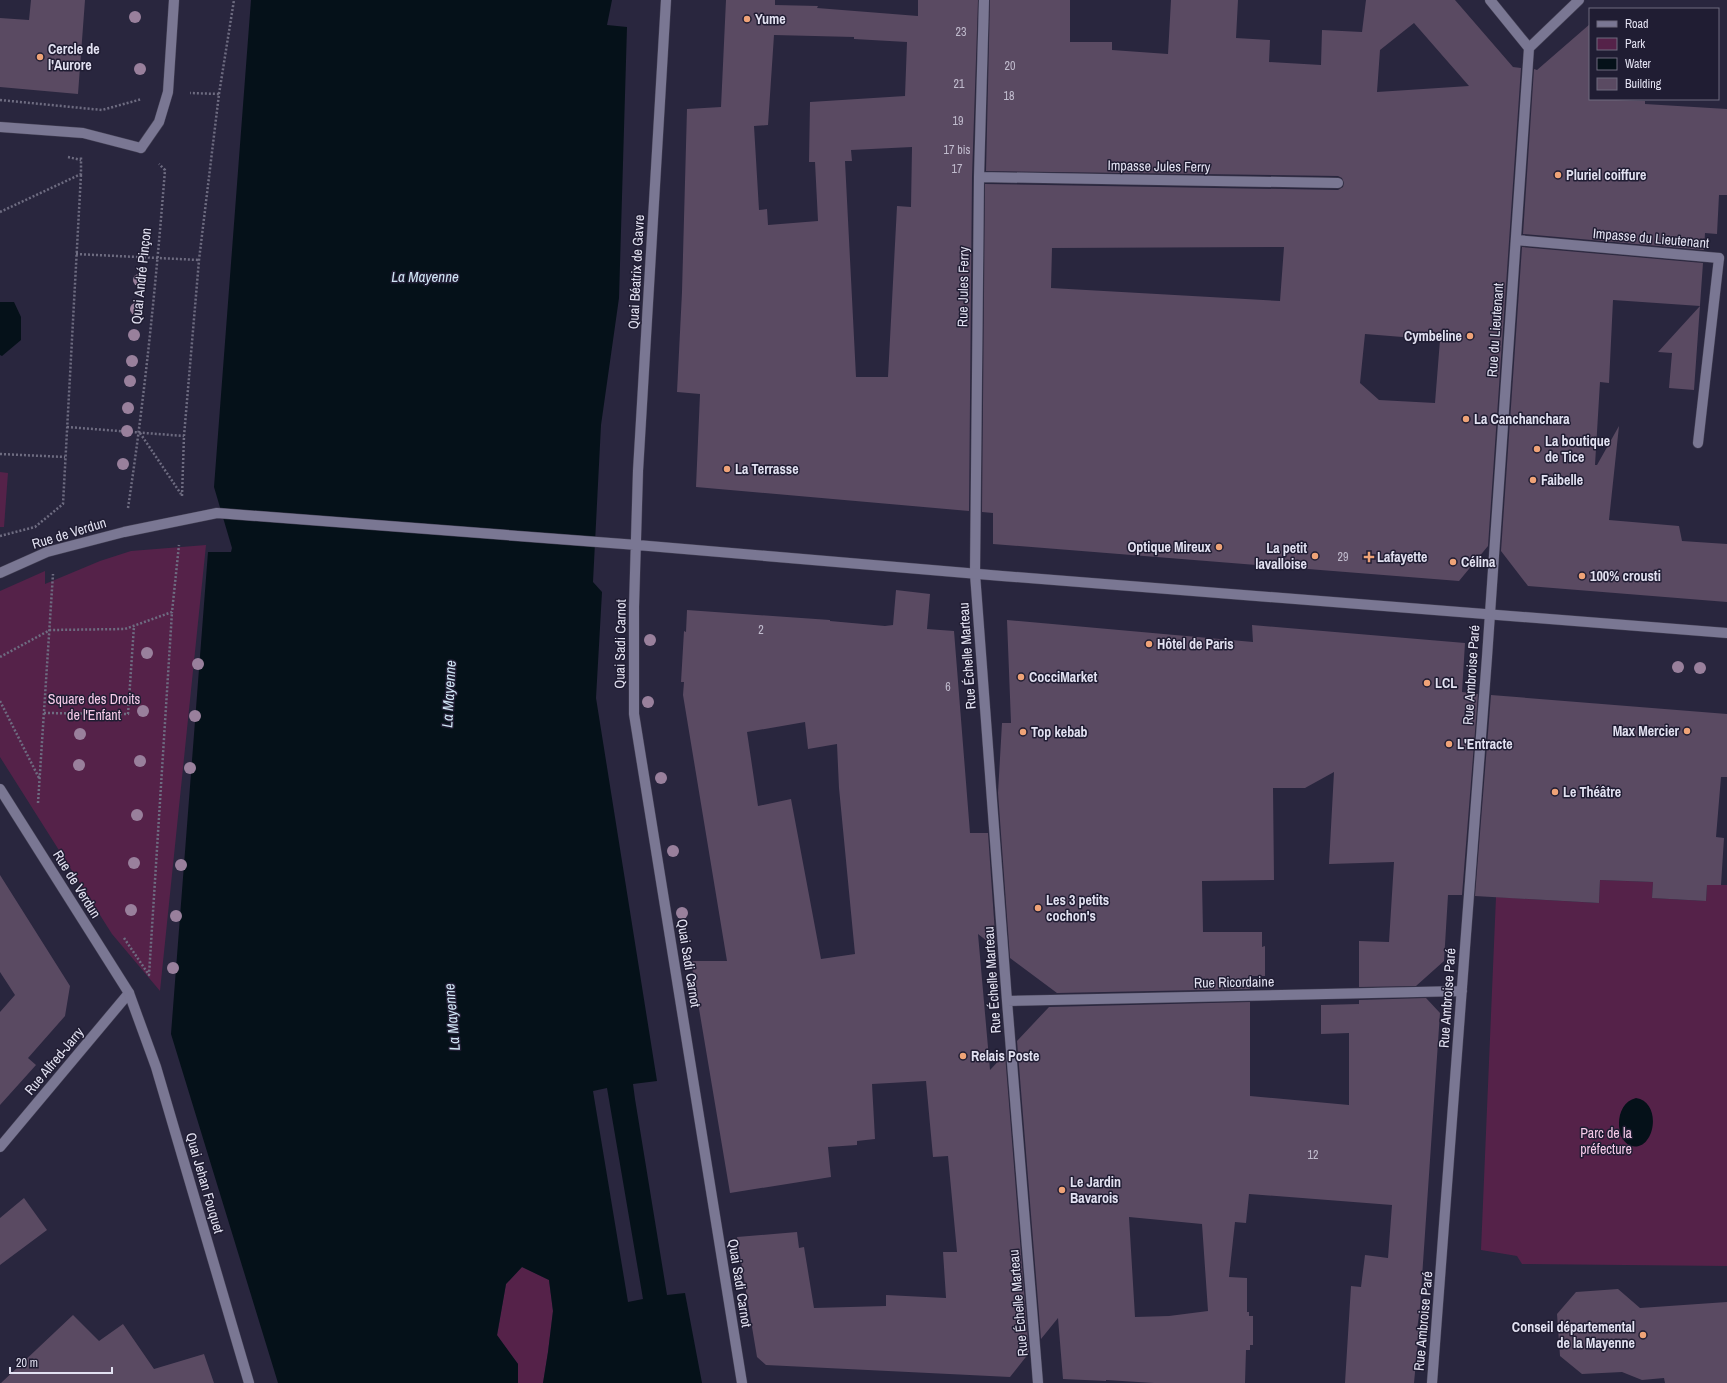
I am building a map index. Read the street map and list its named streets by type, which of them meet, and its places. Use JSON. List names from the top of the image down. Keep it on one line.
{"streets":{"street":["Impasse Jules Ferry","Impasse du Lieutenant","Quai Béatrix de Gavre","Rue Jules Ferry","Rue du Lieutenant","Rue de Verdun","Quai Sadi Carnot","Rue Échelle Marteau","Rue Ambroise Paré","Rue Ricordaine","Rue Alfred-Jarry","Quai Jehan Fouquet"],"path":["Quai André Pinçon"]},"crossings":[["Impasse Jules Ferry","Rue Jules Ferry"],["Impasse du Lieutenant","Rue du Lieutenant"],["Quai Béatrix de Gavre","Rue de Verdun"],["Quai Béatrix de Gavre","Quai Sadi Carnot"],["Quai André Pinçon","Rue de Verdun"],["Rue Jules Ferry","Rue de Verdun"],["Rue Jules Ferry","Rue Échelle Marteau"],["Rue du Lieutenant","Rue de Verdun"],["Rue du Lieutenant","Rue Ambroise Paré"],["Rue de Verdun","Quai Sadi Carnot"],["Rue de Verdun","Rue Échelle Marteau"],["Rue de Verdun","Rue Ambroise Paré"],["Rue de Verdun","Rue Alfred-Jarry"],["Rue de Verdun","Quai Jehan Fouquet"],["Rue Échelle Marteau","Rue Ricordaine"],["Rue Ambroise Paré","Rue Ricordaine"],["Rue Alfred-Jarry","Quai Jehan Fouquet"]],"water":["La Mayenne"],"parks":["Square des Droits de l'Enfant","Parc de la préfecture"],"places":{"other":["Yume","Cercle de l'Aurore","Pluriel coiffure","Cymbeline","La Canchanchara","La boutique de Tice","La Terrasse","Faibelle","Optique Mireux","La petit lavalloise","Célina","100% crousti","Hôtel de Paris","CocciMarket","LCL","Max Mercier","Top kebab","L'Entracte","Le Théâtre","Les 3 petits cochon's","Relais Poste","Le Jardin Bavarois","Conseil départemental de la Mayenne"],"health":["Lafayette"]},"house_numbers":["23","20","21","18","19","17 bis","17","29","2","6","12"],"legend":["Road","Park","Water","Building"],"scale_bar":"20 m"}
